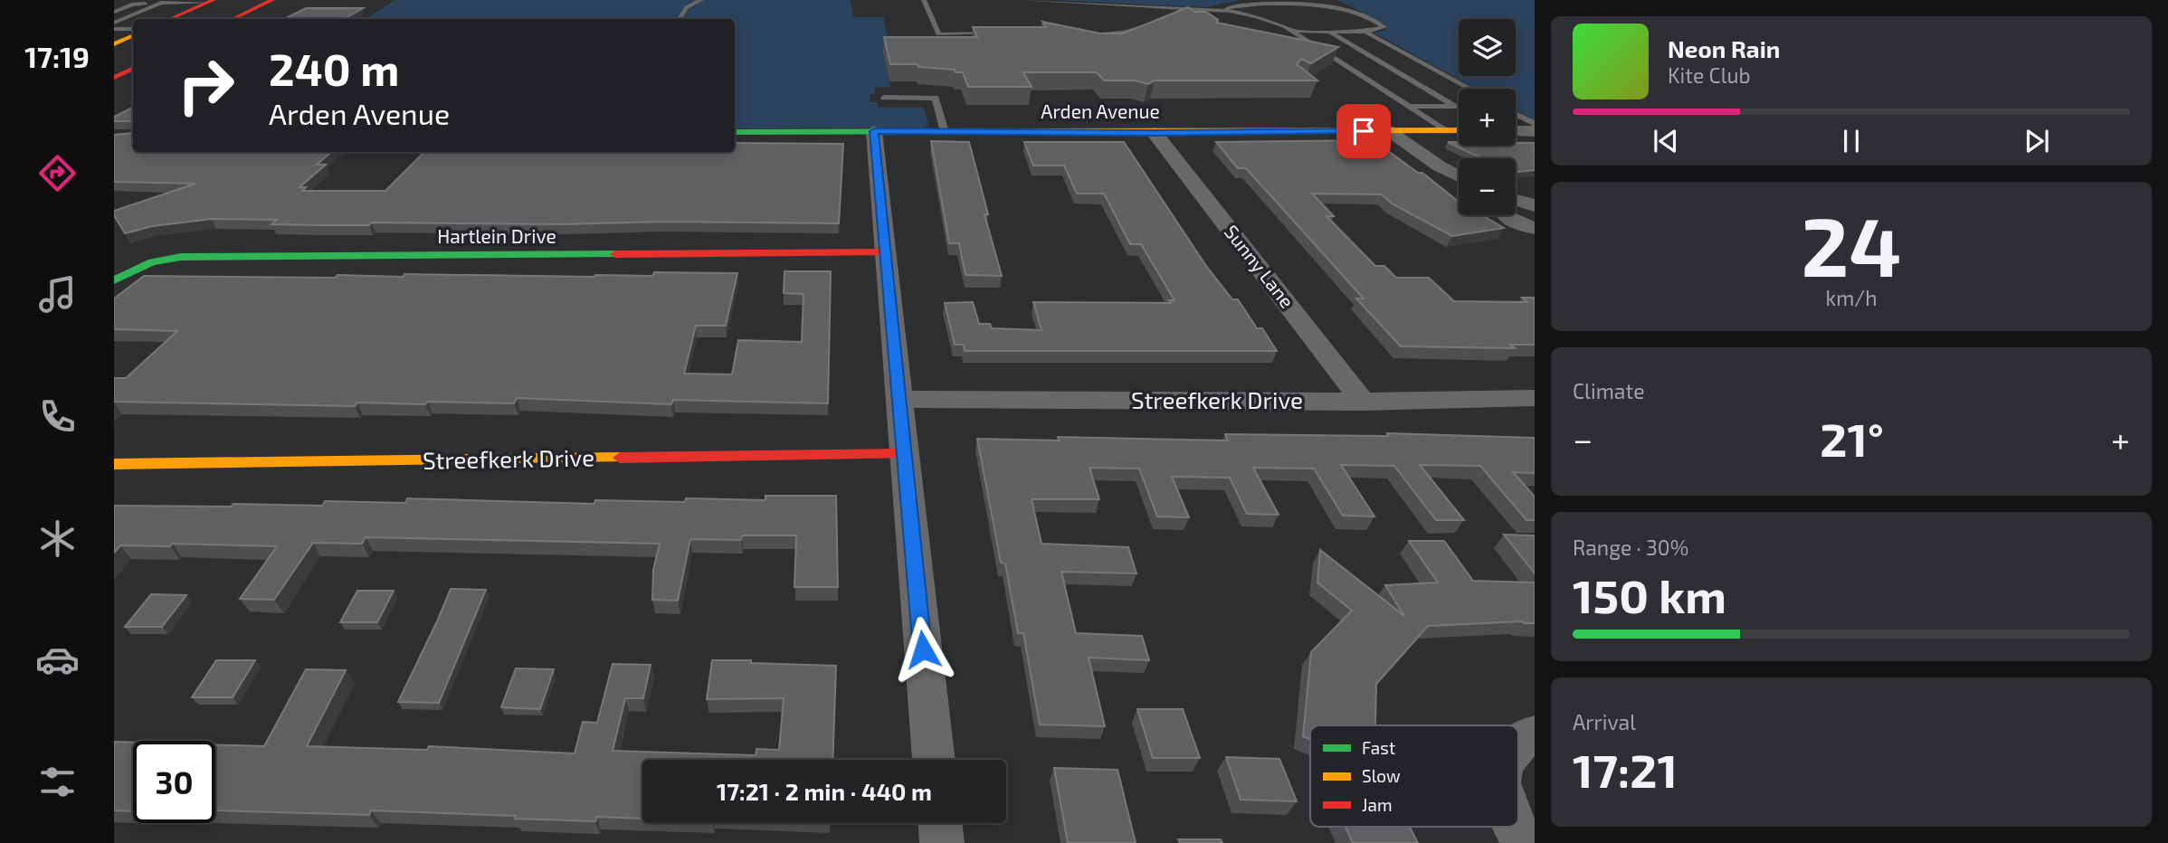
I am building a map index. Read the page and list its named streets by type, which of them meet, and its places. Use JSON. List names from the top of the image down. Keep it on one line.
{"streets":{"street":["Arden Avenue","Hartlein Drive","Sunny Lane","Streefkerk Drive"]},"crossings":[["Arden Avenue","Sunny Lane"],["Sunny Lane","Streefkerk Drive"]],"legend":["Fast","Slow","Jam"],"page":{"tabs":"17:19","map_buttons":["+","−"],"turn":["240 m","Arden Avenue"],"song":["Neon Rain","Kite Club"],"tile":[["24","km/h"],"Climate",["Range · 30%","150 km"],["Arrival","17:21"]],"heat":["−","21°","+"],"limit":"30","trip":"17:21 · 2 min · 440 m"}}
